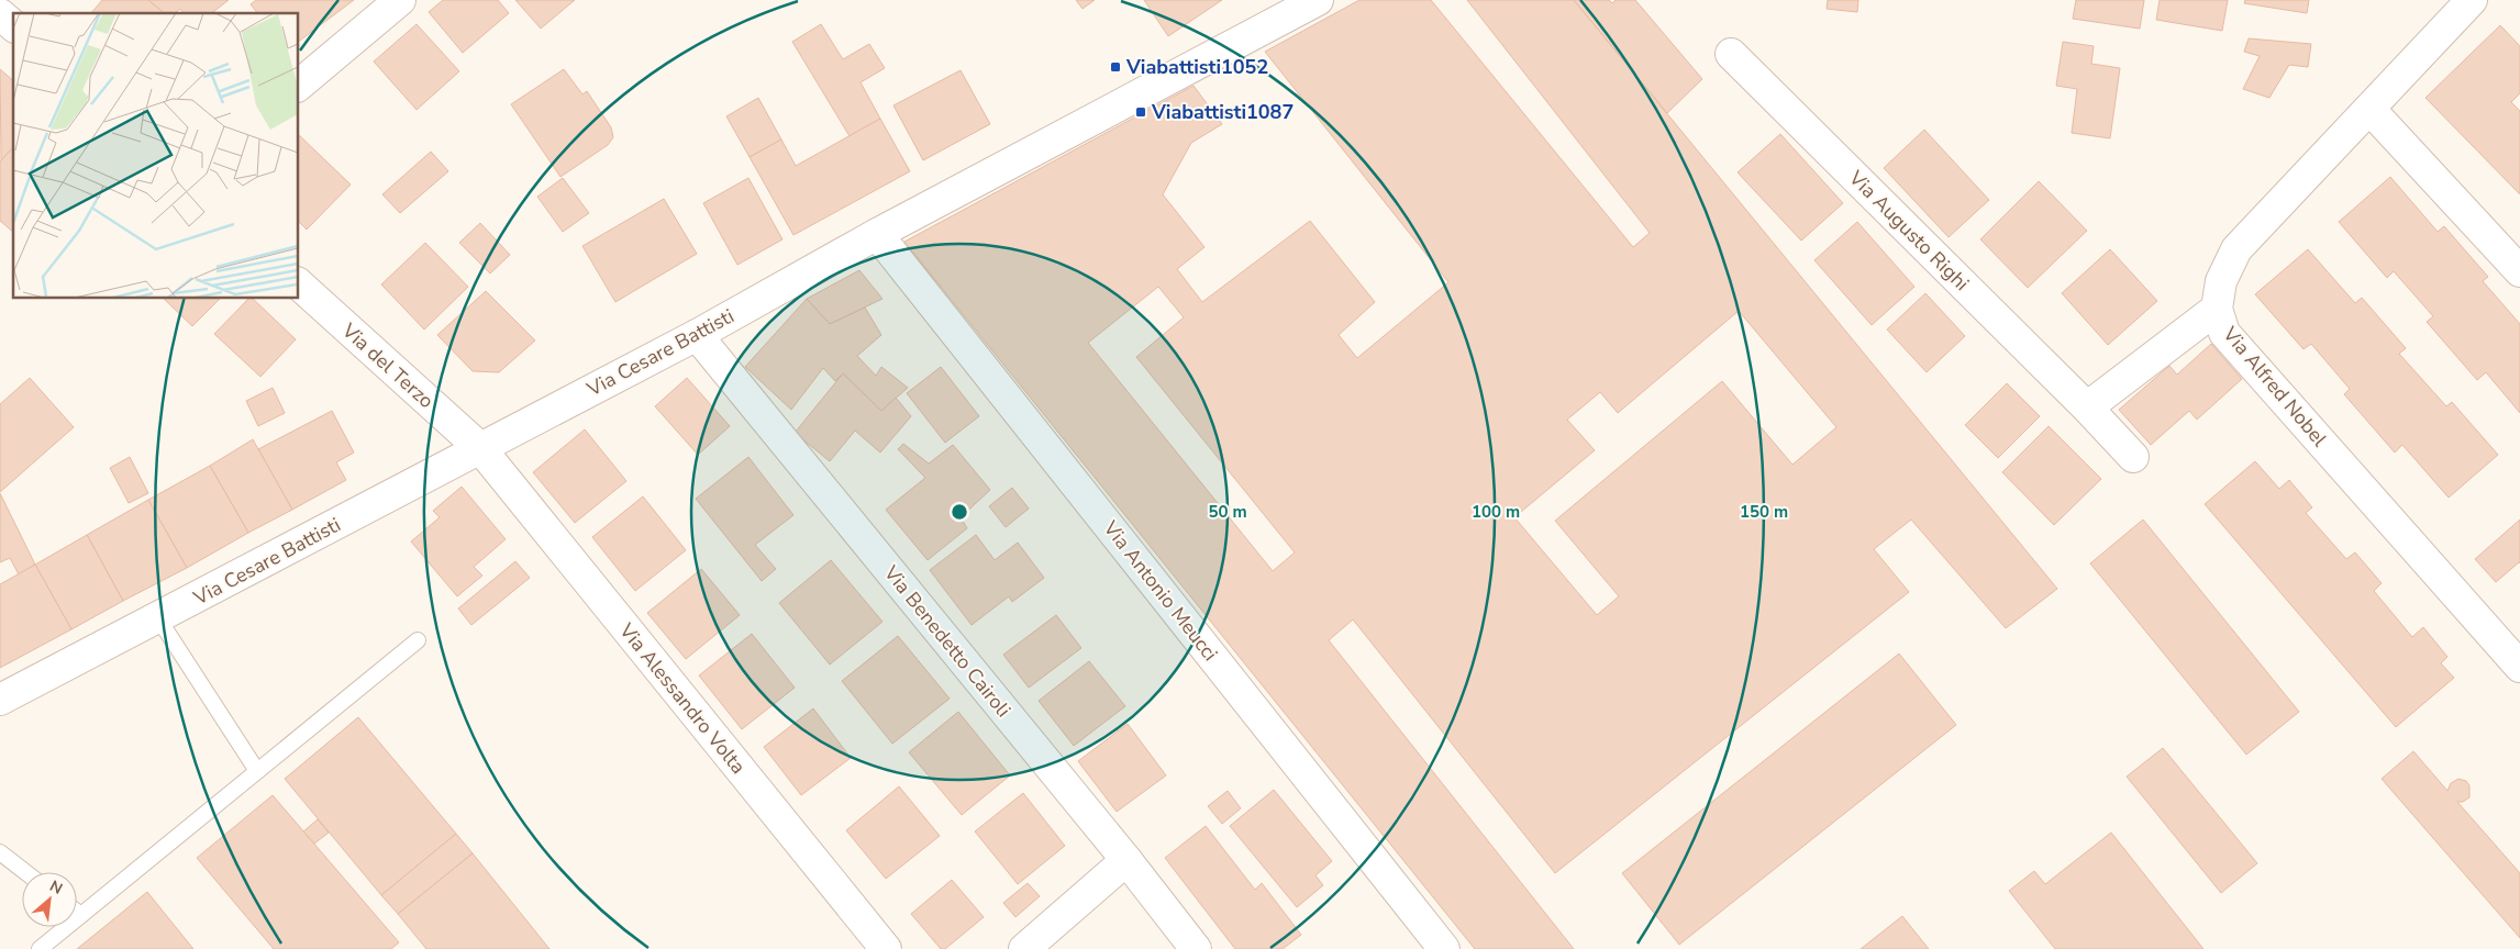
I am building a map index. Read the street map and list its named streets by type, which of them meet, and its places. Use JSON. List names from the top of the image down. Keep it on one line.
{"streets":{"street":["Via Augusto Righi","Via Cesare Battisti","Via del Terzo","Via Alfred Nobel","Via Antonio Meucci","Via Benedetto Cairoli","Via Alessandro Volta"]},"crossings":[["Via Cesare Battisti","Via del Terzo"],["Via Cesare Battisti","Via Antonio Meucci"],["Via Cesare Battisti","Via Benedetto Cairoli"],["Via Cesare Battisti","Via Alessandro Volta"],["Via del Terzo","Via Alessandro Volta"]],"places":{"transit":["Viabattisti1052","Viabattisti1087"]},"north":"top right","rings":["50 m","100 m","150 m"]}
